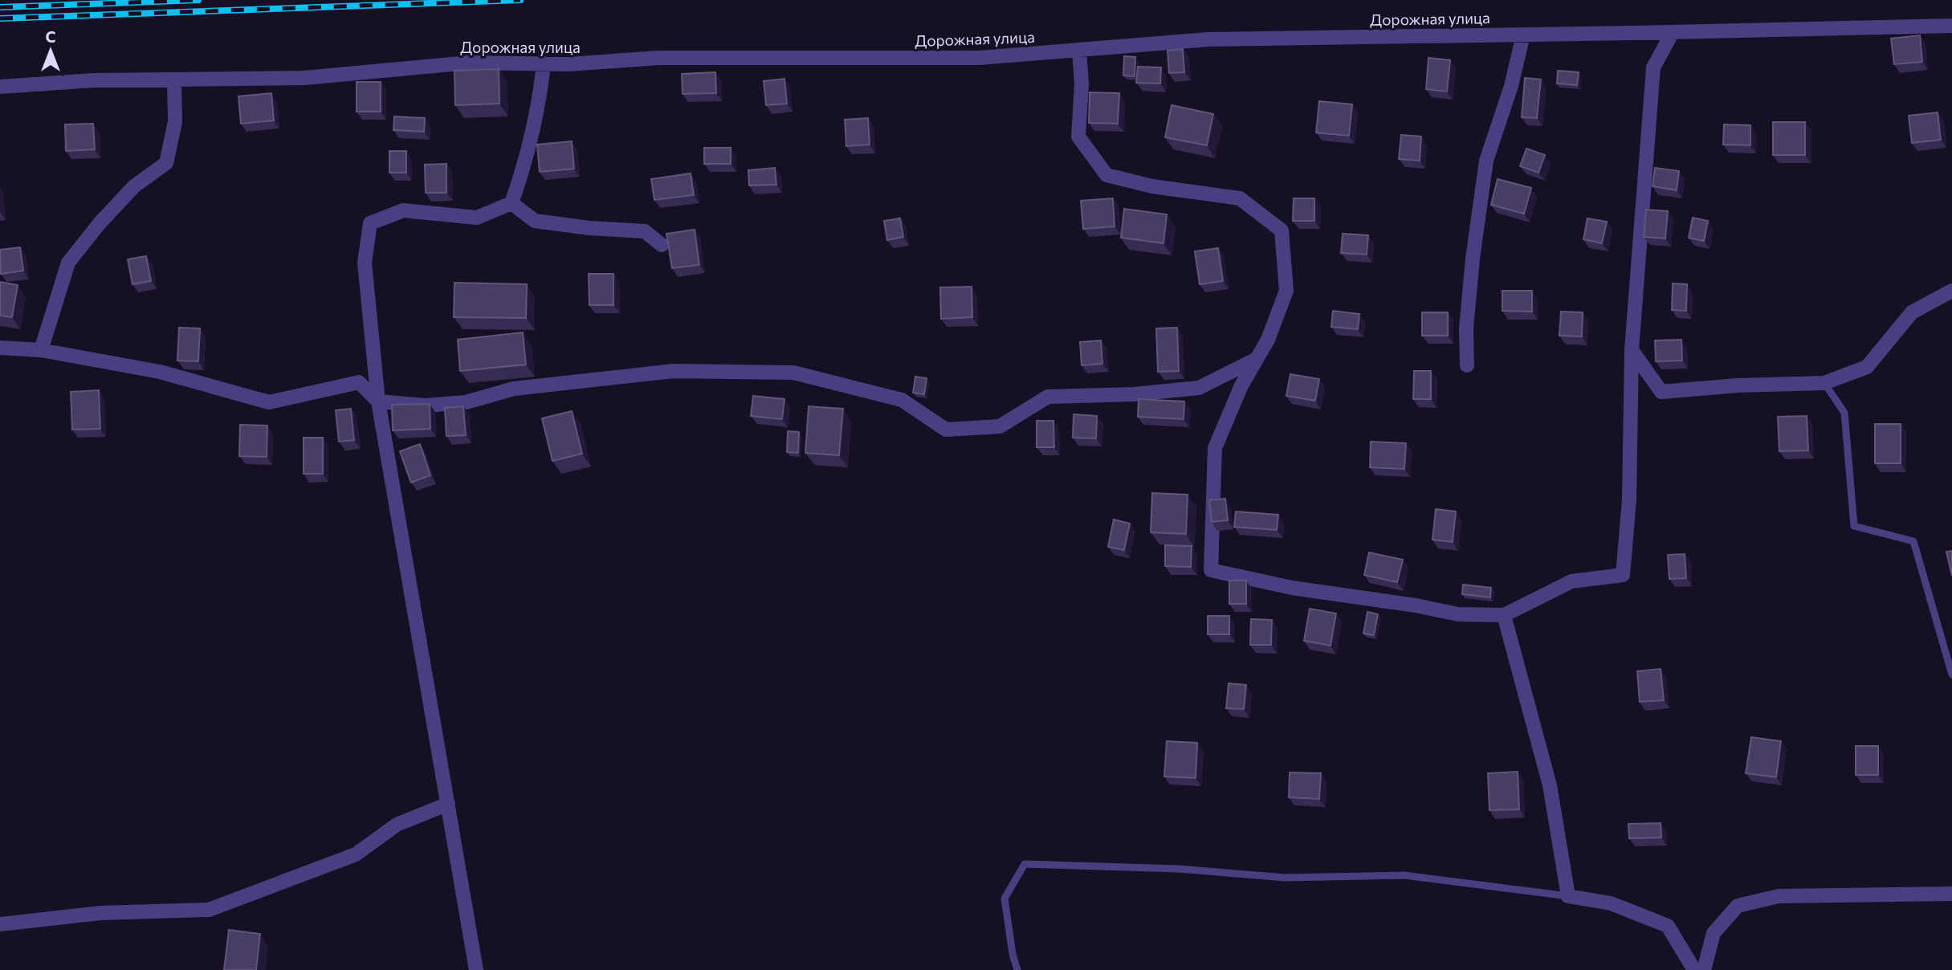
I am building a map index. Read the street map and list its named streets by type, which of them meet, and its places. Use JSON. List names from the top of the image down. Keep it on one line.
{"streets":{"street":["Дорожная улица"]},"north":"top"}
